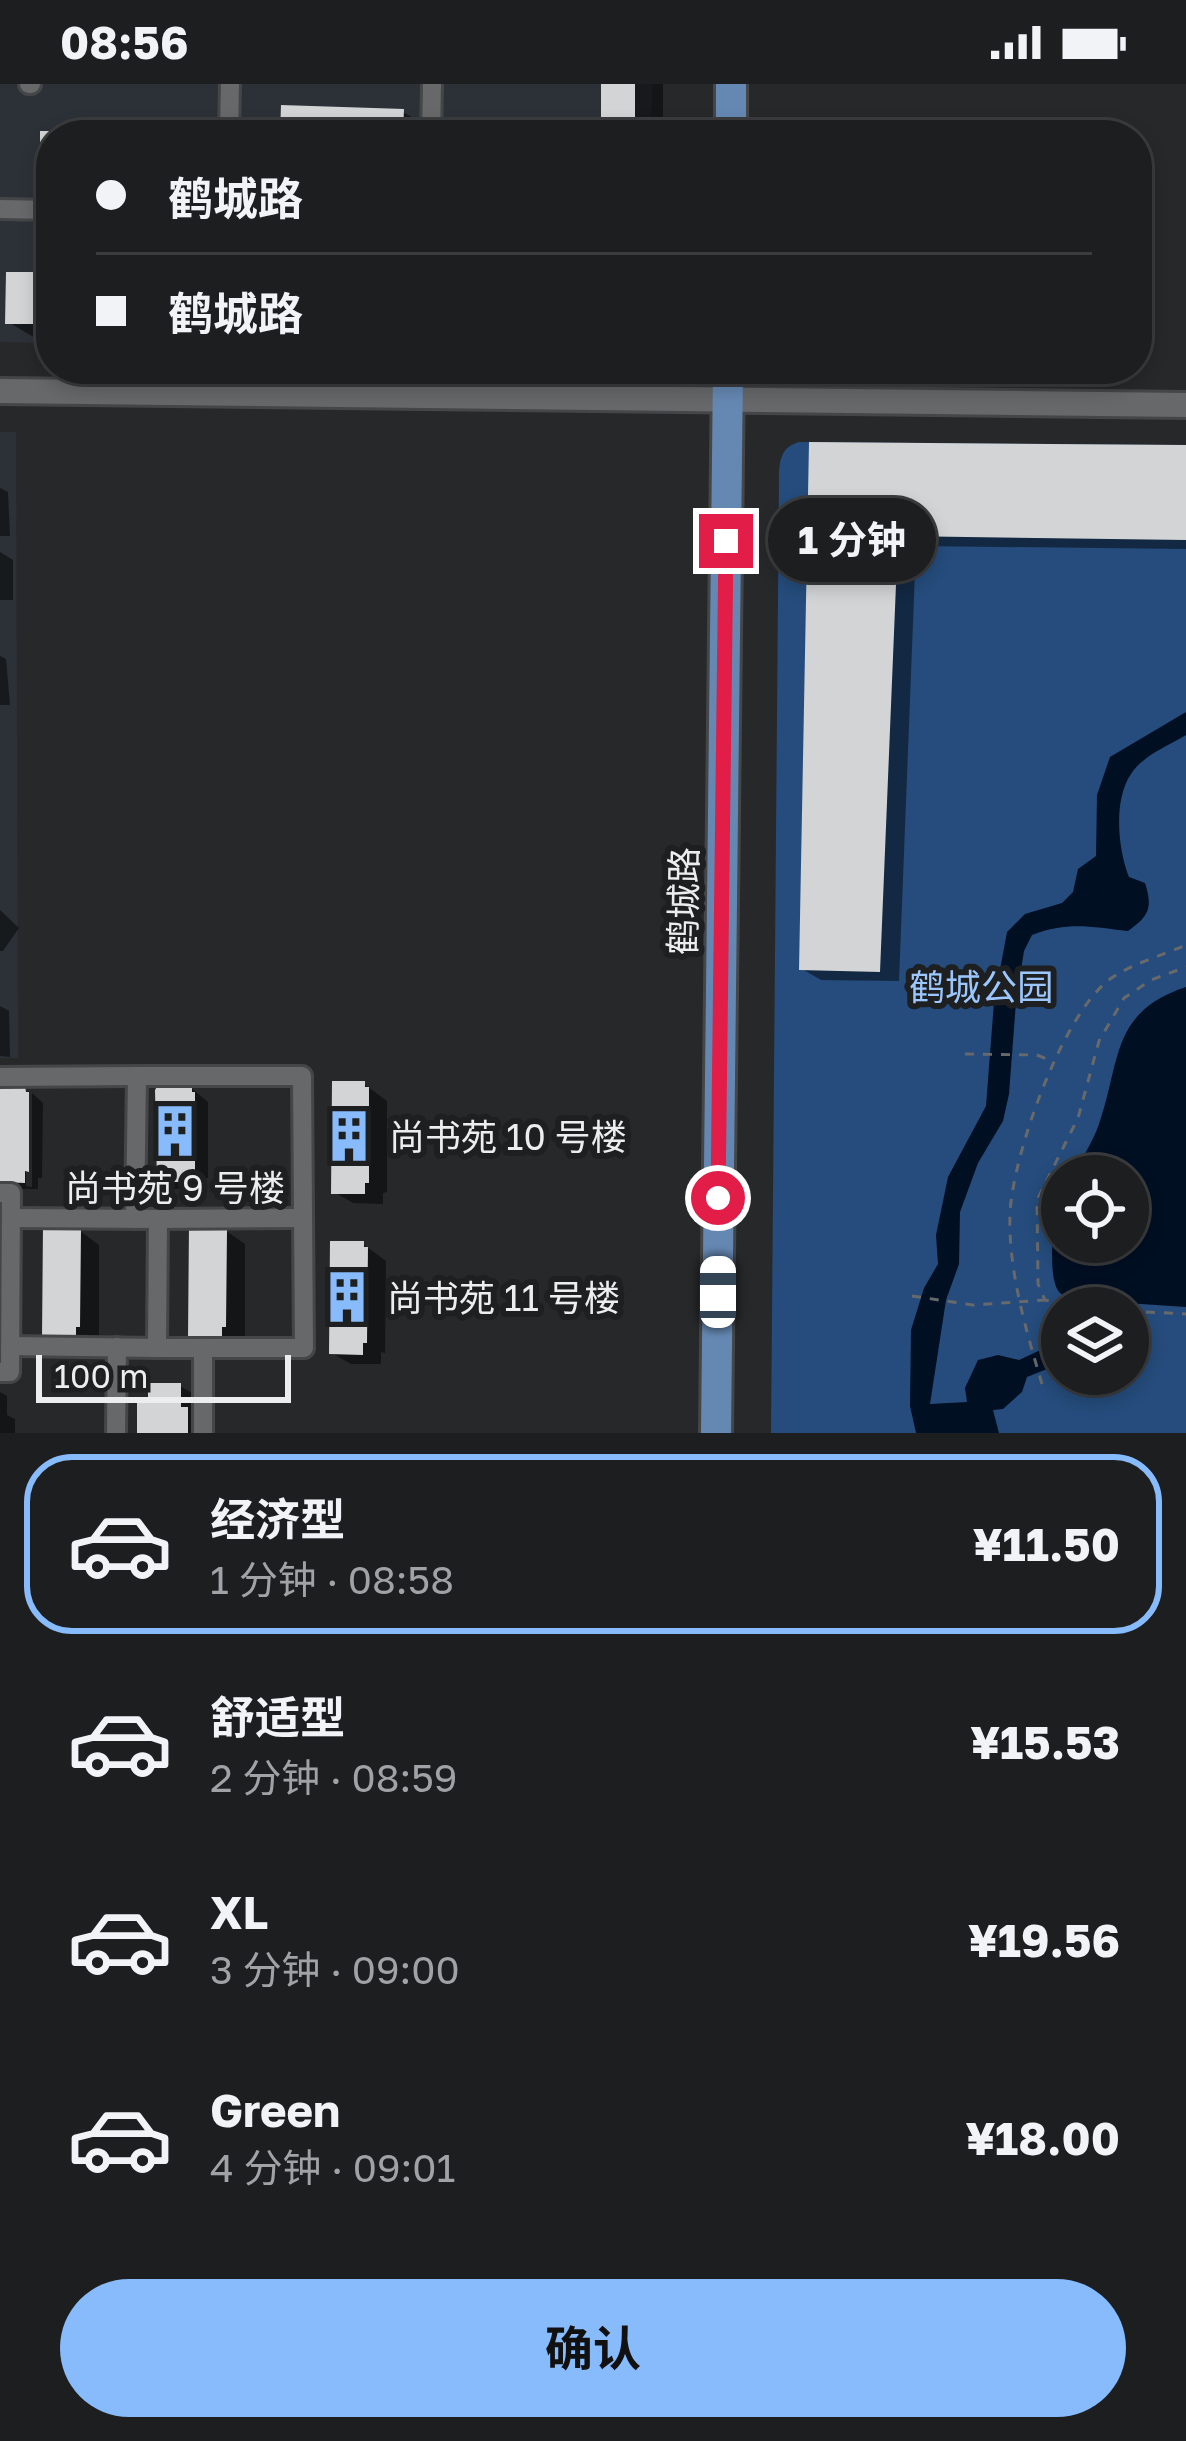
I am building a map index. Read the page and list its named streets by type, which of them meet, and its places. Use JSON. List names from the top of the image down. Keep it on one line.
{"streets":{"main road":["鹤城路"]},"parks":["鹤城公园"],"places":{"building":["尚书苑 9 号楼","尚书苑 10 号楼","尚书苑 11 号楼"]},"scale_bar":"100 m","page":{"status":"08:56","banner":["鹤城路","鹤城路"],"bubble":"1 分钟","scale":"100 m","list":[{"name":"经济型","note":"1 分钟 · 08:58","value":"¥11.50"},{"name":"舒适型","note":"2 分钟 · 08:59","value":"¥15.53"},{"name":"XL","note":"3 分钟 · 09:00","value":"¥19.56"},{"name":"Green","note":"4 分钟 · 09:01","value":"¥18.00"}],"buttons":"确认"}}
